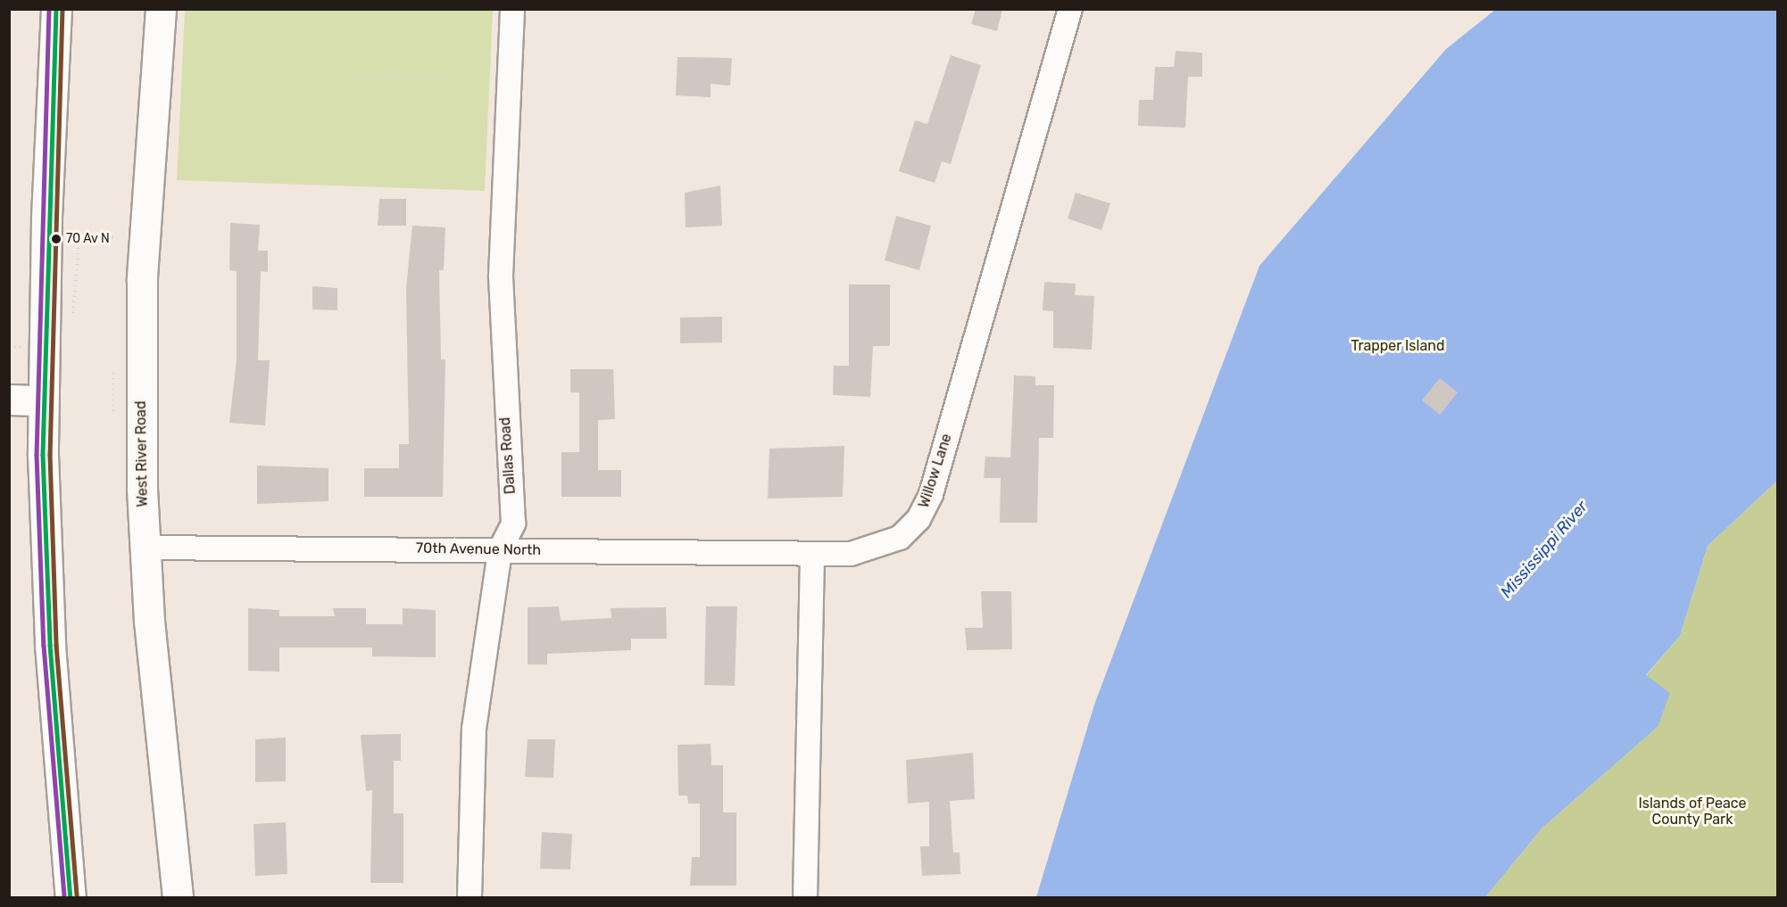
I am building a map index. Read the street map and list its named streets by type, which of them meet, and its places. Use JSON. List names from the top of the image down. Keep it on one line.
{"streets":{"main road":["West River Road"],"street":["Dallas Road","Willow Lane","70th Avenue North"]},"crossings":[["West River Road","70th Avenue North"],["Dallas Road","70th Avenue North"],["Willow Lane","70th Avenue North"]],"water":["Mississippi River"],"parks":["Trapper Island","Islands of Peace County Park"],"places":["70 Av N"]}
